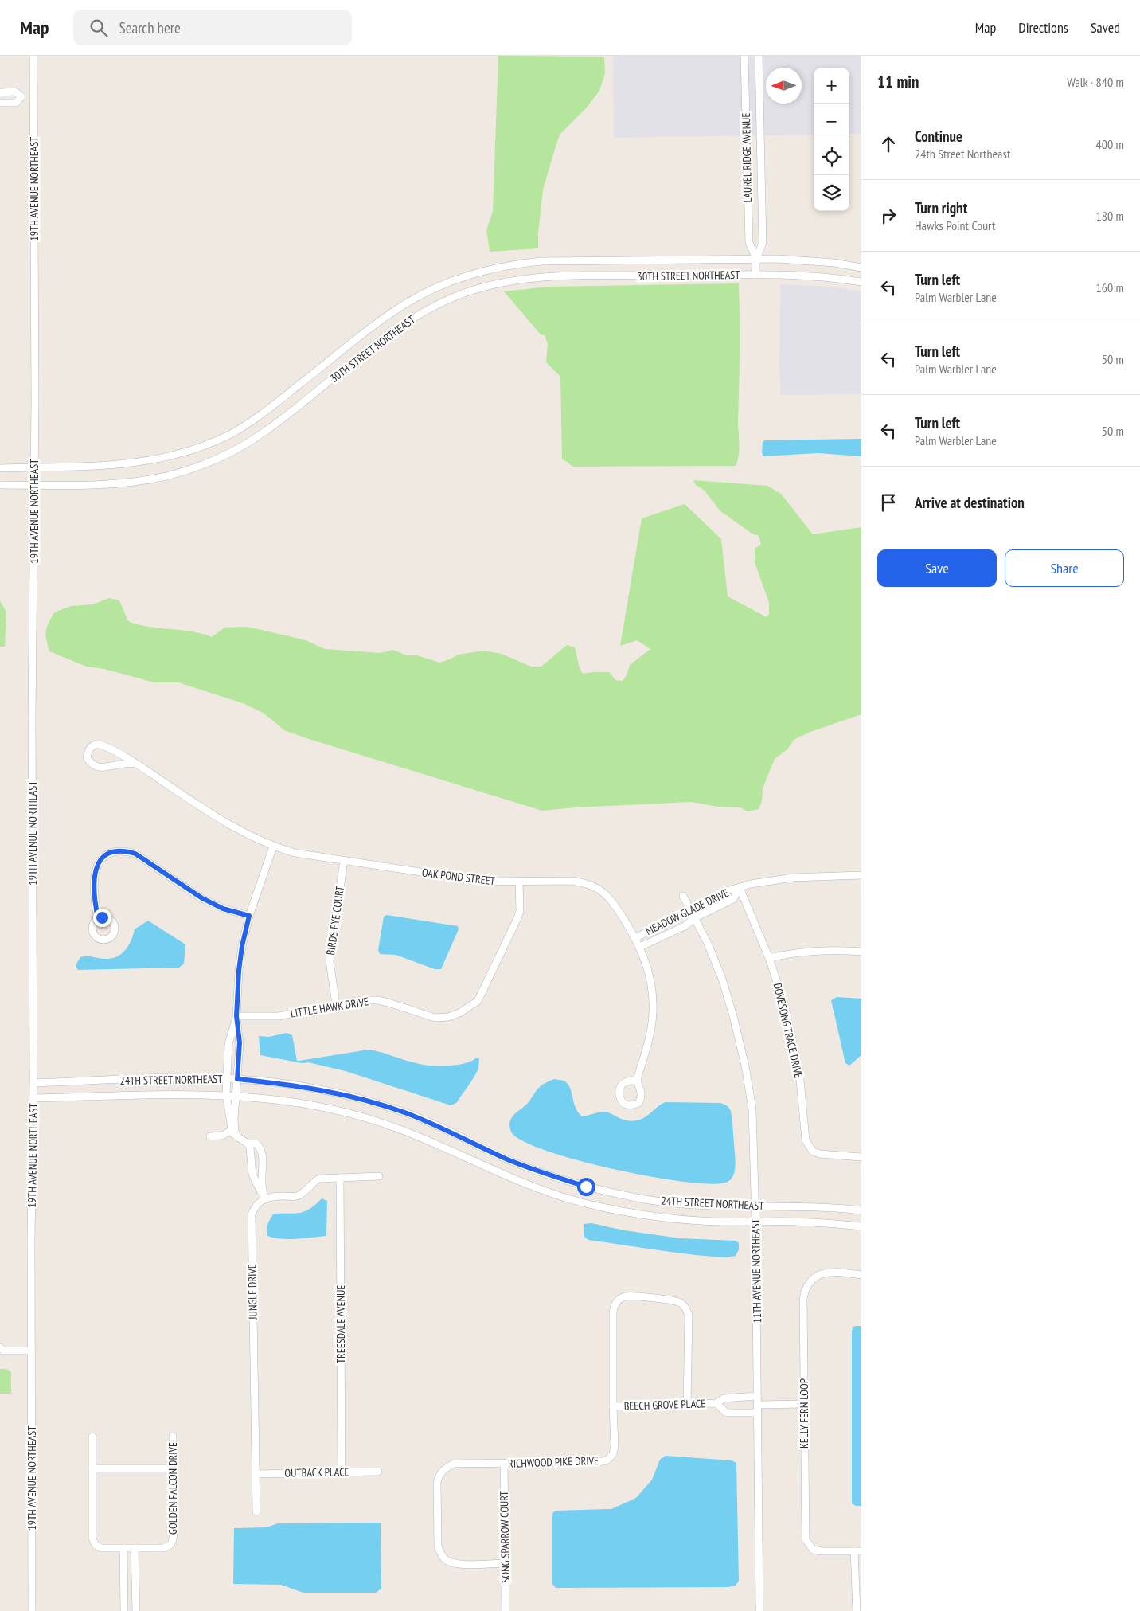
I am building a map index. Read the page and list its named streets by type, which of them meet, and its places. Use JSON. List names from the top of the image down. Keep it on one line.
{"streets":{"street":["LAUREL RIDGE AVENUE","19TH AVENUE NORTHEAST","30TH STREET NORTHEAST","OAK POND STREET","MEADOW GLADE DRIVE","BIRDS EYE COURT","LITTLE HAWK DRIVE","DOVESONG TRACE DRIVE","24TH STREET NORTHEAST","11TH AVENUE NORTHEAST","JUNGLE DRIVE","TREESDALE AVENUE","BEECH GROVE PLACE","KELLY FERN LOOP","RICHWOOD PIKE DRIVE","OUTBACK PLACE","GOLDEN FALCON DRIVE","SONG SPARROW COURT"]},"crossings":[["LAUREL RIDGE AVENUE","30TH STREET NORTHEAST"],["19TH AVENUE NORTHEAST","30TH STREET NORTHEAST"],["19TH AVENUE NORTHEAST","24TH STREET NORTHEAST"],["OAK POND STREET","MEADOW GLADE DRIVE"],["OAK POND STREET","BIRDS EYE COURT"],["OAK POND STREET","LITTLE HAWK DRIVE"],["MEADOW GLADE DRIVE","DOVESONG TRACE DRIVE"],["MEADOW GLADE DRIVE","11TH AVENUE NORTHEAST"],["BIRDS EYE COURT","LITTLE HAWK DRIVE"],["24TH STREET NORTHEAST","11TH AVENUE NORTHEAST"],["11TH AVENUE NORTHEAST","BEECH GROVE PLACE"],["JUNGLE DRIVE","OUTBACK PLACE"],["TREESDALE AVENUE","OUTBACK PLACE"],["BEECH GROVE PLACE","RICHWOOD PIKE DRIVE"],["RICHWOOD PIKE DRIVE","SONG SPARROW COURT"]],"north":"left","page":{"header":"Map","search":"Search here","nav":["Map","Directions","Saved"],"heading":["11 min","Walk · 840 m"],"map_buttons":["+","−"],"list":[["Continue","24th Street Northeast","400 m"],["Turn right","Hawks Point Court","180 m"],["Turn left","Palm Warbler Lane","160 m"],["Turn left","Palm Warbler Lane","50 m"],["Turn left","Palm Warbler Lane","50 m"],"Arrive at destination"],"buttons":["Save","Share"]}}
